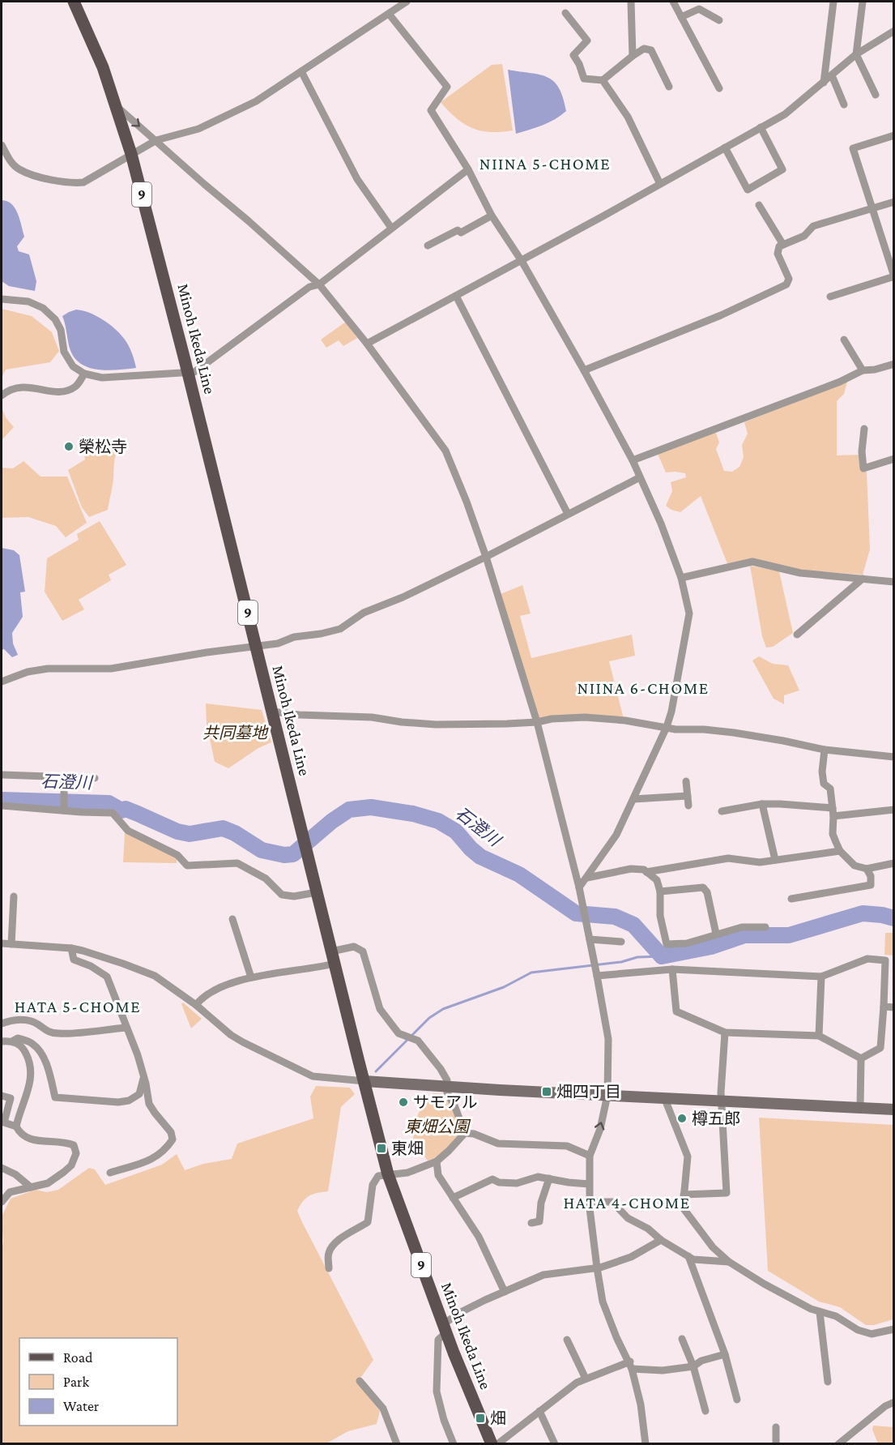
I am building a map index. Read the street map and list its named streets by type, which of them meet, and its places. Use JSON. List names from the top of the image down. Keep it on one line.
{"streets":{"main road":["9","Minoh Ikeda Line"]},"districts":["NIINA 5-CHOME","NIINA 6-CHOME","HATA 5-CHOME","HATA 4-CHOME"],"water":["石澄川"],"parks":["共同墓地","東畑公園"],"places":{"other":["榮松寺","サモアル","樽五郎"],"transit":["畑四丁目","東畑","畑"]},"legend":["Road","Park","Water"]}
